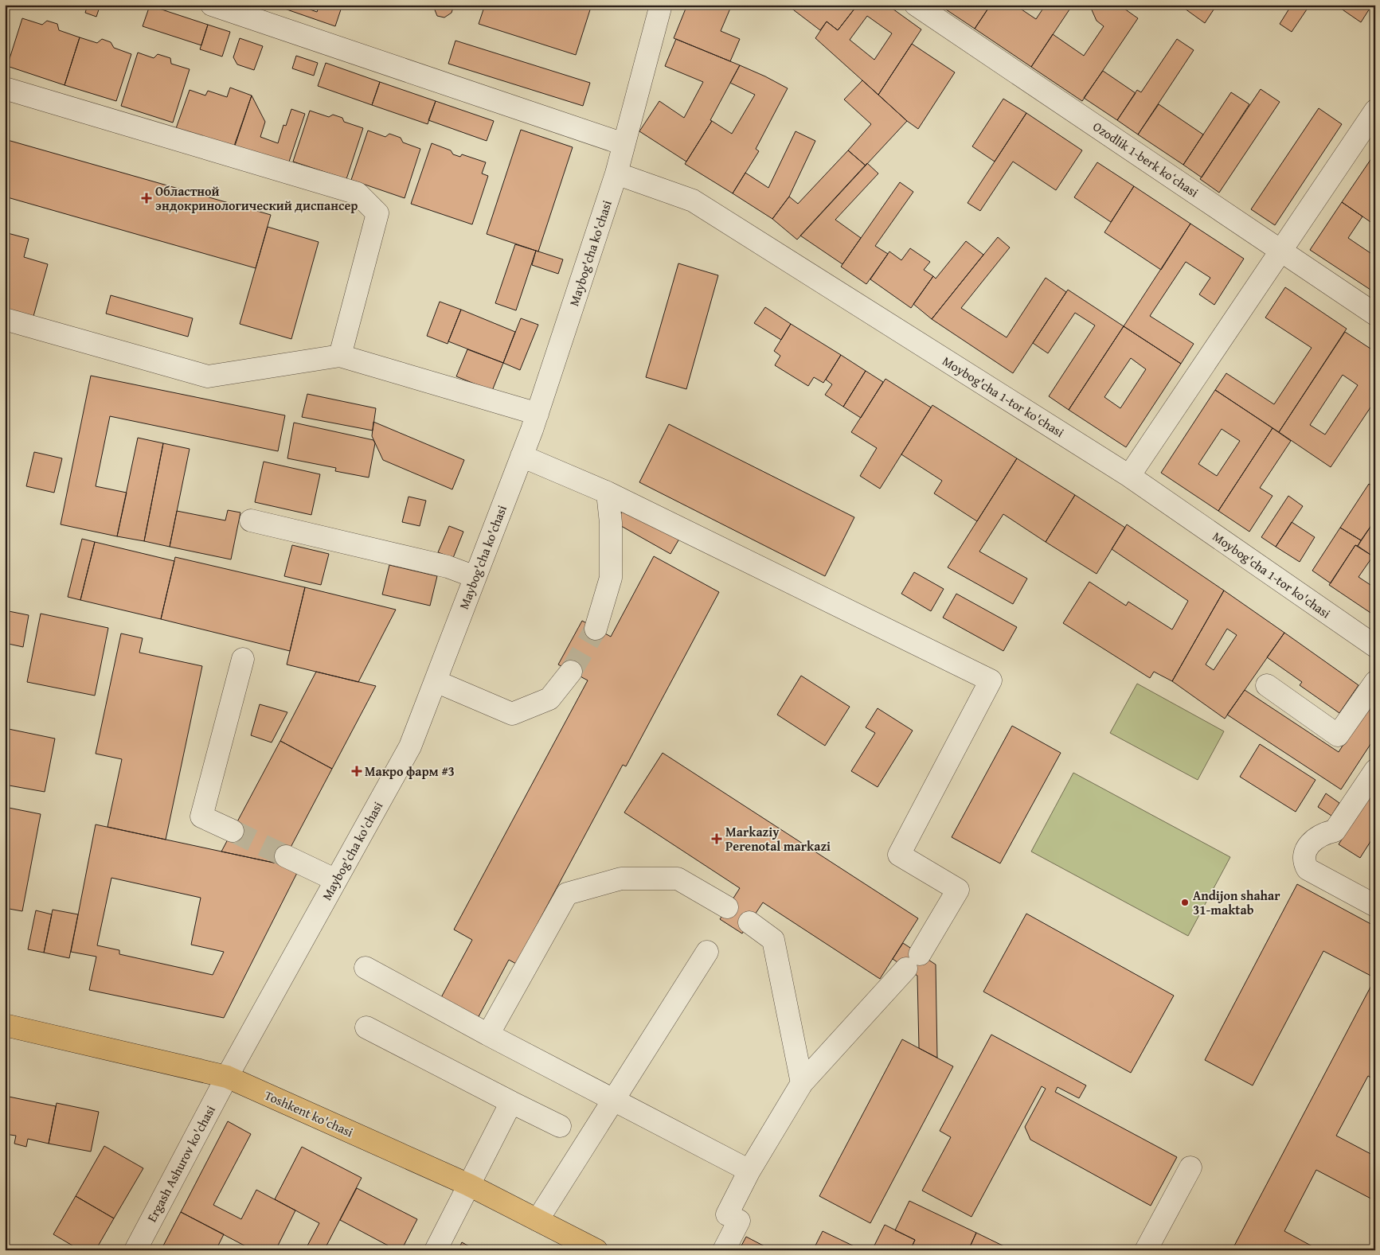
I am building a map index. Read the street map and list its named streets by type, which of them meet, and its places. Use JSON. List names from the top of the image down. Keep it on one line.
{"streets":{"main road":["Toshkent ko'chasi"],"street":["Ozodlik 1-berk koʻchasi","Maybog'cha ko'chasi","Moybog'cha 1-tor ko'chasi","Ergash Ashurov ko'chasi"]},"crossings":[["Maybog'cha ko'chasi","Moybog'cha 1-tor ko'chasi"],["Maybog'cha ko'chasi","Toshkent ko'chasi"],["Maybog'cha ko'chasi","Ergash Ashurov ko'chasi"],["Toshkent ko'chasi","Ergash Ashurov ko'chasi"]],"places":{"health":["Областной эндокринологический диспансер","Макро фарм #3","Markaziy Perenotal markazi"],"other":["Andijon shahar 31-maktab"]}}
